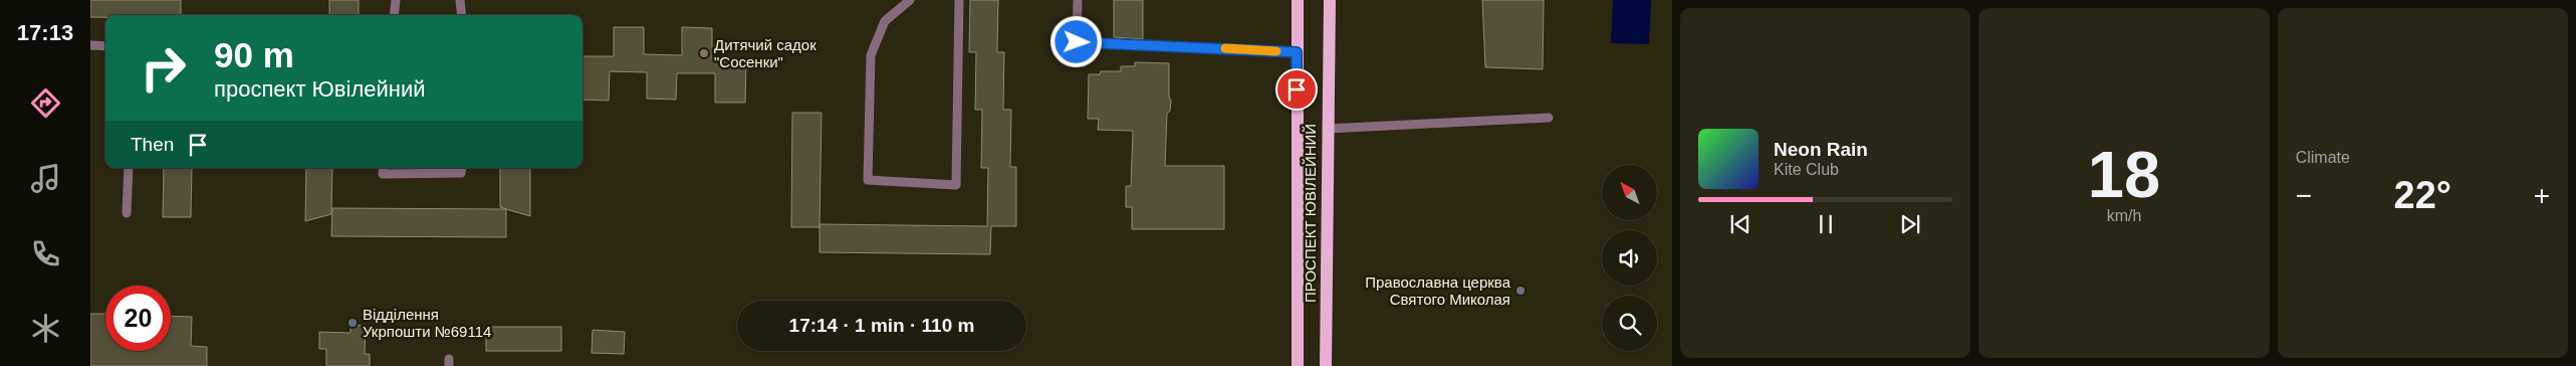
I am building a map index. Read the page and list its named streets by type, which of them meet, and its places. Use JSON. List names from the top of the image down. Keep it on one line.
{"streets":{"main road":["ПРОСПЕКТ ЮВІЛЕЙНИЙ"]},"places":["Дитячий садок \"Сосенки\"","Православна церква Святого Миколая","Відділення Укрпошти №69114"],"north":"top left","page":{"tabs":"17:13","tile":[["18","km/h"],"Climate"],"turn":["90 m","проспект Ювілейний"],"then":"Then","song":["Neon Rain","Kite Club"],"heat":["−","22°","+"],"limit":"20","trip":"17:14 · 1 min · 110 m"}}
